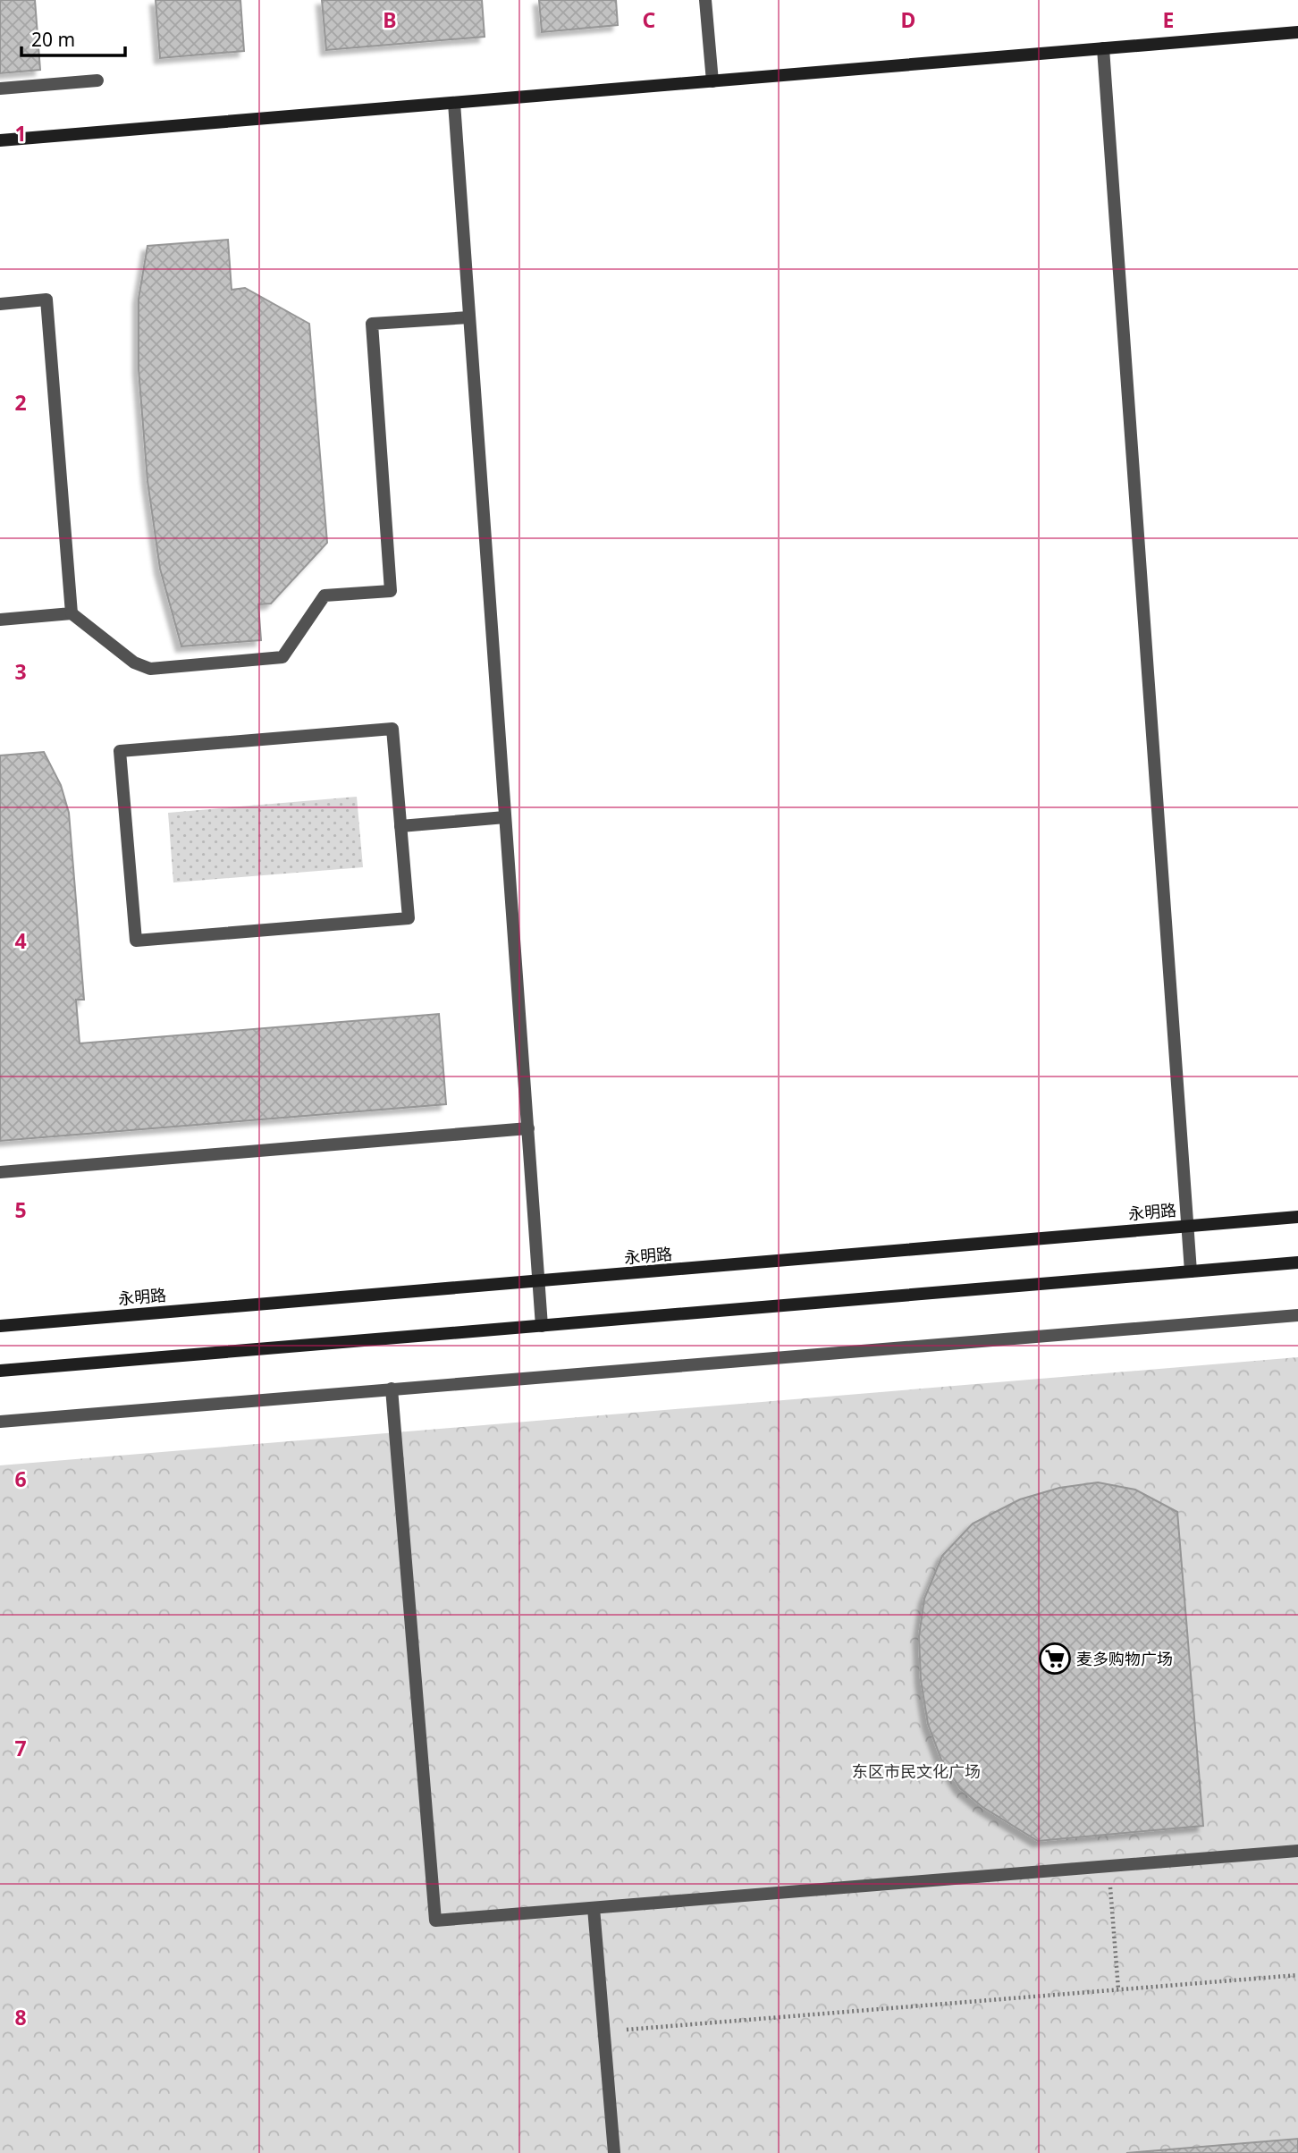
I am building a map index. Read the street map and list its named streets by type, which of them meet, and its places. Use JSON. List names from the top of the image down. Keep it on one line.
{"streets":{"street":["永明路"]},"parks":["东区市民文化广场"],"places":{"supermarket":["麦多购物广场"]},"scale_bar":"20 m","grid":{"columns":["B","C","D","E"],"rows":["1","2","3","4","5","6","7","8"]}}
